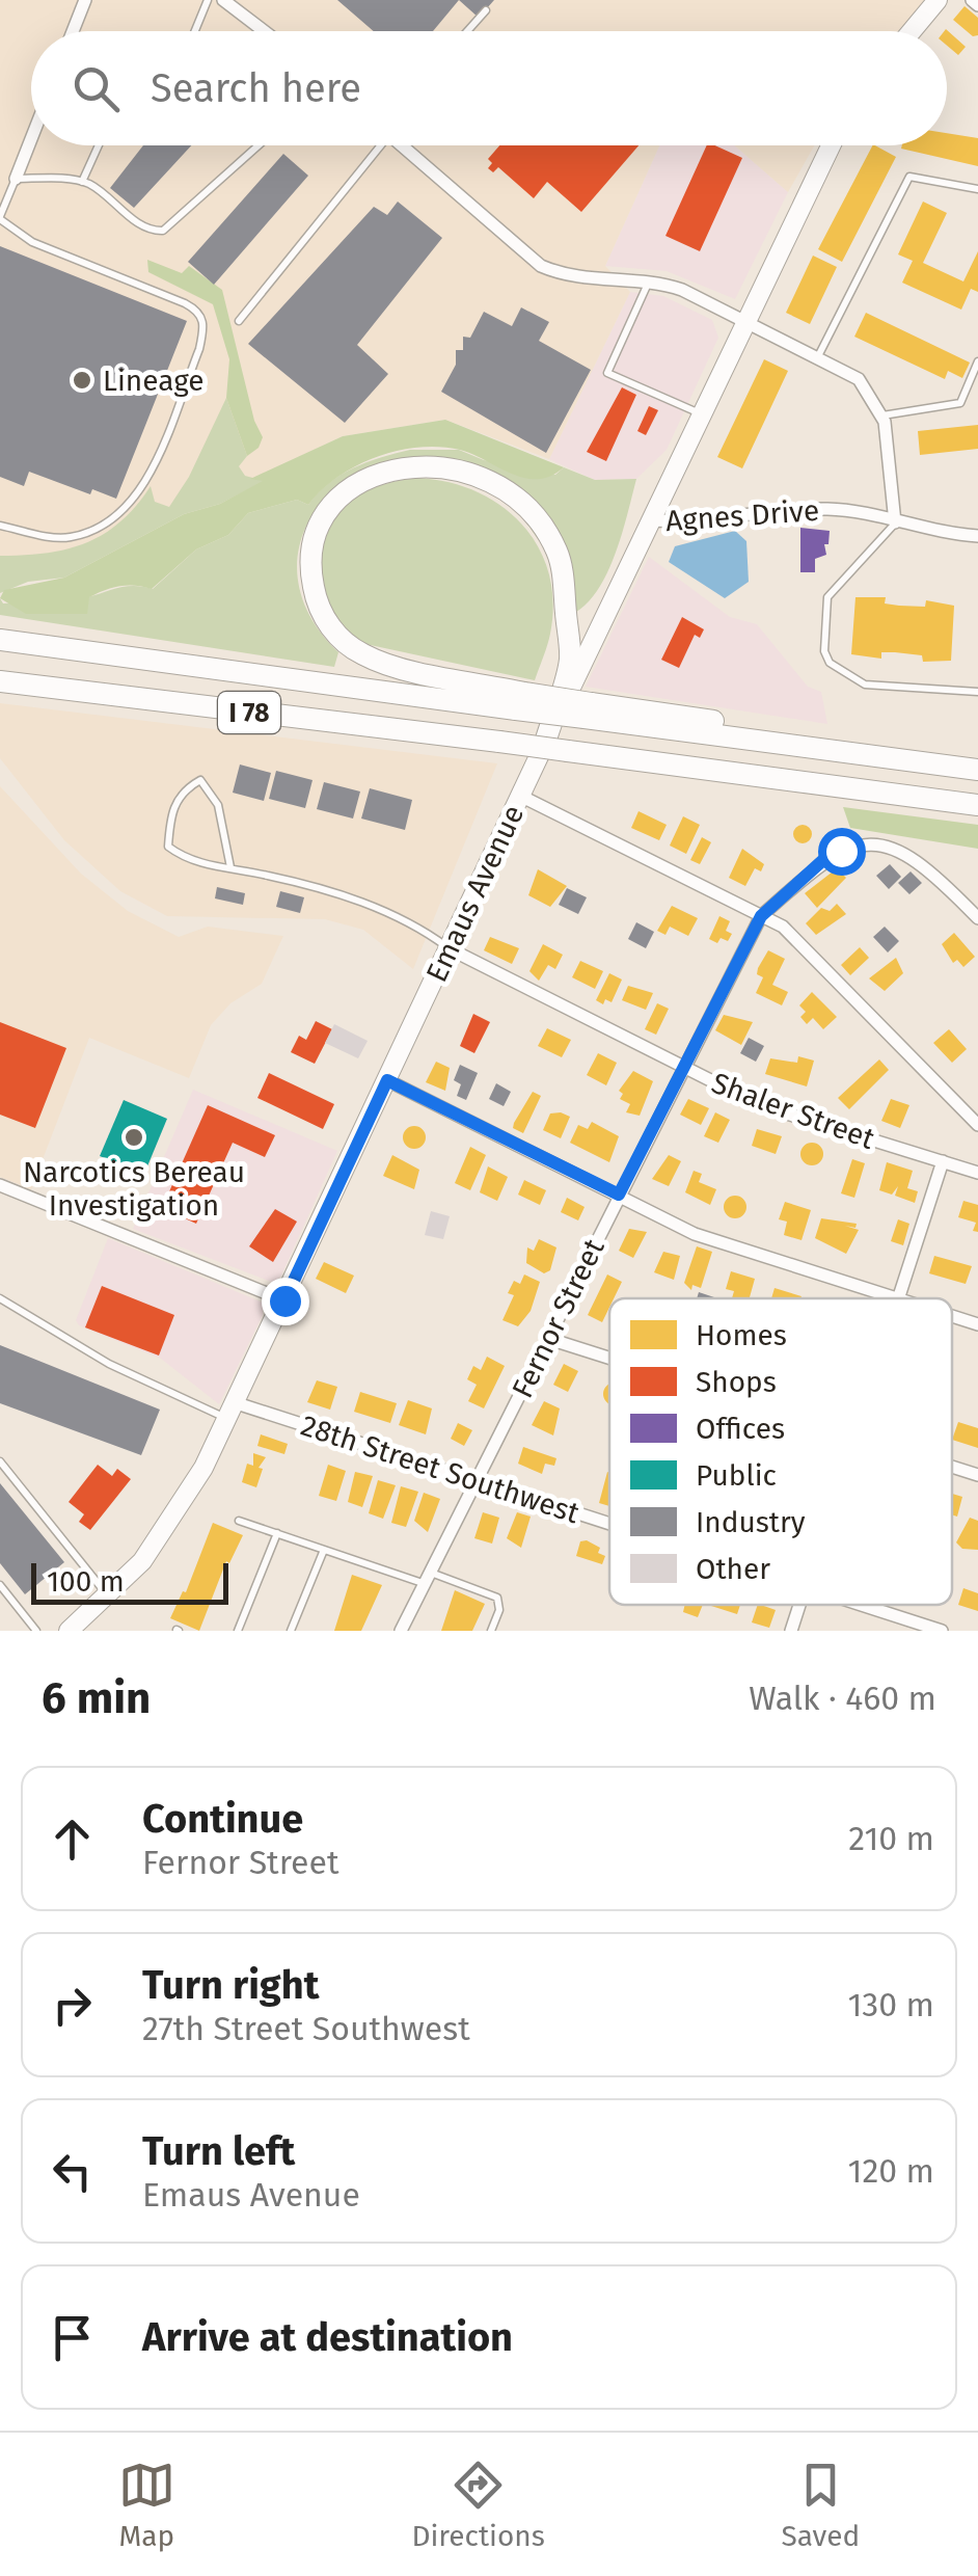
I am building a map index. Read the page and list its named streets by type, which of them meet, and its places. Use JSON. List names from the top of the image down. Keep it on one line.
{"streets":{"highway":["I 78"],"main road":["Emaus Avenue"],"street":["Agnes Drive","Shaler Street","Fernor Street","28th Street Southwest"]},"crossings":[["Agnes Drive","Emaus Avenue"],["Emaus Avenue","Shaler Street"],["Emaus Avenue","28th Street Southwest"],["Shaler Street","Fernor Street"],["Fernor Street","28th Street Southwest"]],"places":["Lineage","Narcotics Bereau Investigation"],"legend":["Homes","Shops","Offices","Public","Industry","Other"],"scale_bar":"100 m","page":{"search":"Search here","scale":"100 m","heading":["6 min","Walk · 460 m"],"list":[["Continue","Fernor Street","210 m"],["Turn right","27th Street Southwest","130 m"],["Turn left","Emaus Avenue","120 m"],"Arrive at destination"],"nav":["Map","Directions","Saved"]}}
